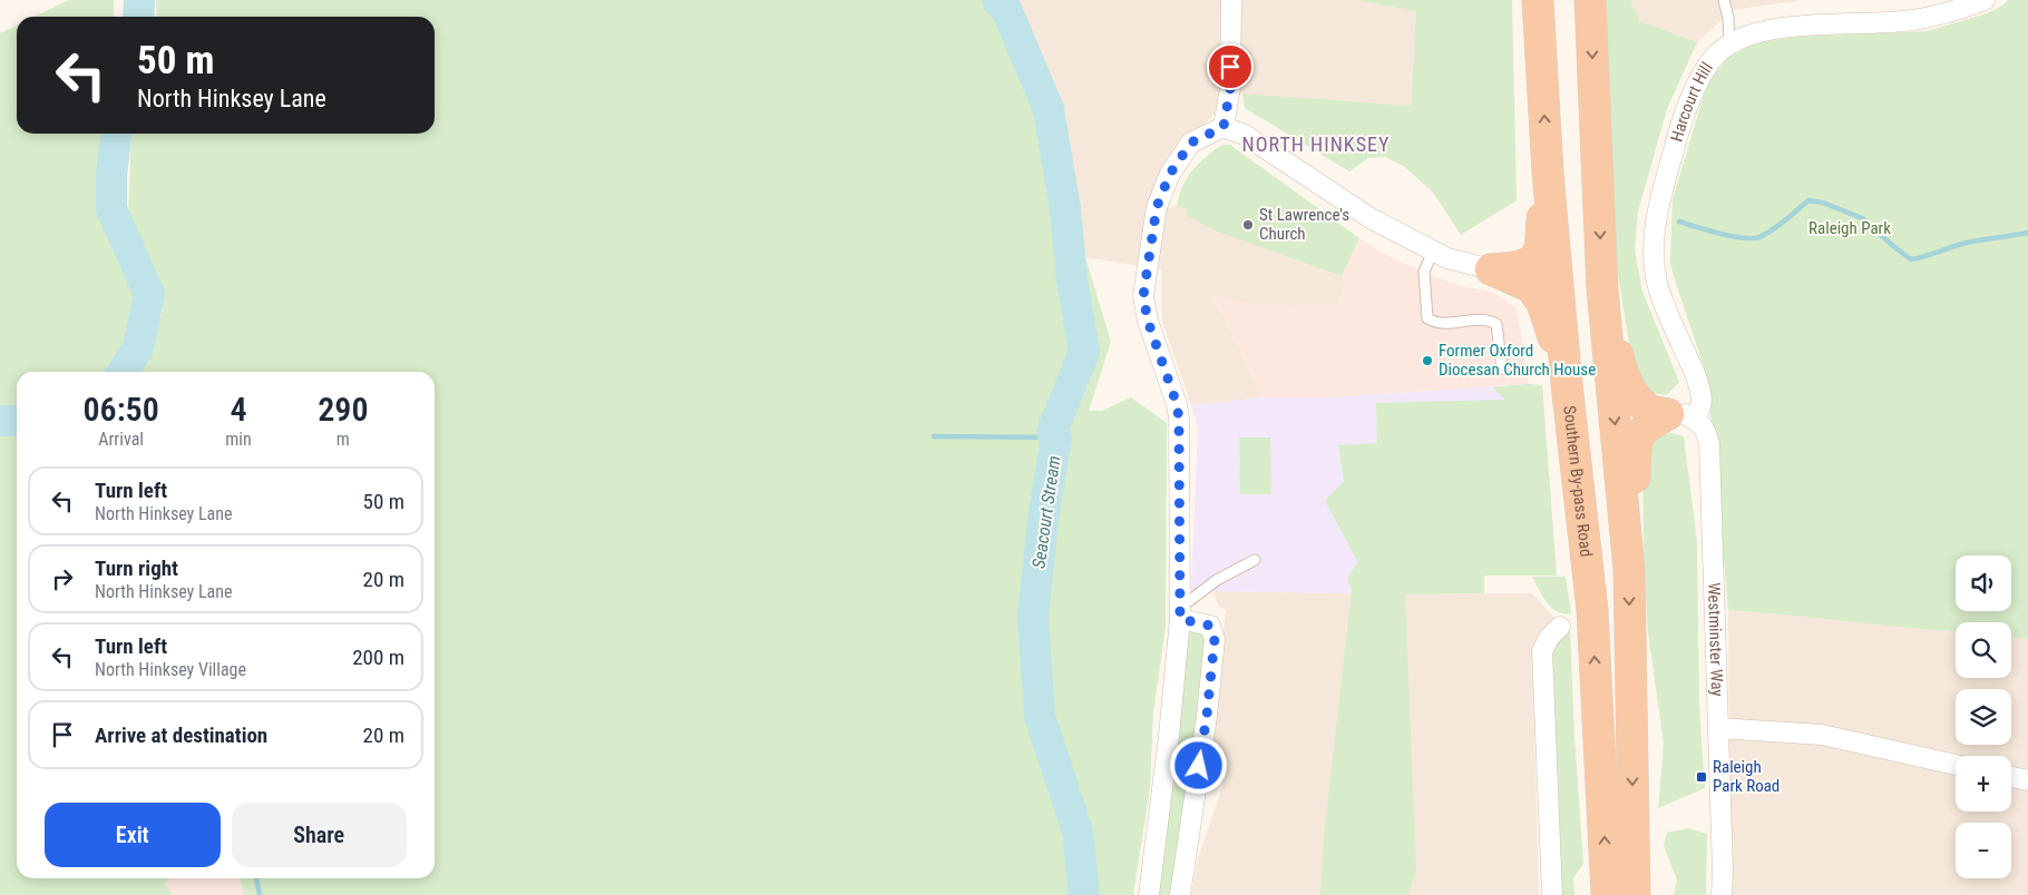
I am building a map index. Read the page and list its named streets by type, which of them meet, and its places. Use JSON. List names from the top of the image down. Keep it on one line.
{"streets":{"highway":["Southern By-pass Road"],"street":["Harcourt Hill","Westminster Way"]},"crossings":[["Harcourt Hill","Westminster Way"]],"districts":["NORTH HINKSEY"],"water":["Seacourt Stream"],"parks":["Raleigh Park"],"places":{"other":["St Lawrence's Church","Former Oxford Diocesan Church House"],"transit":["Raleigh Park Road"]},"page":{"turn":["50 m","North Hinksey Lane"],"eta":["06:50","Arrival","4","min","290","m"],"list":[{"name":"Turn left","note":"North Hinksey Lane","value":"50 m"},{"name":"Turn right","note":"North Hinksey Lane","value":"20 m"},{"name":"Turn left","note":"North Hinksey Village","value":"200 m"},{"name":"Arrive at destination","value":"20 m"}],"map_buttons":["+","−"],"buttons":["Exit","Share"]}}
